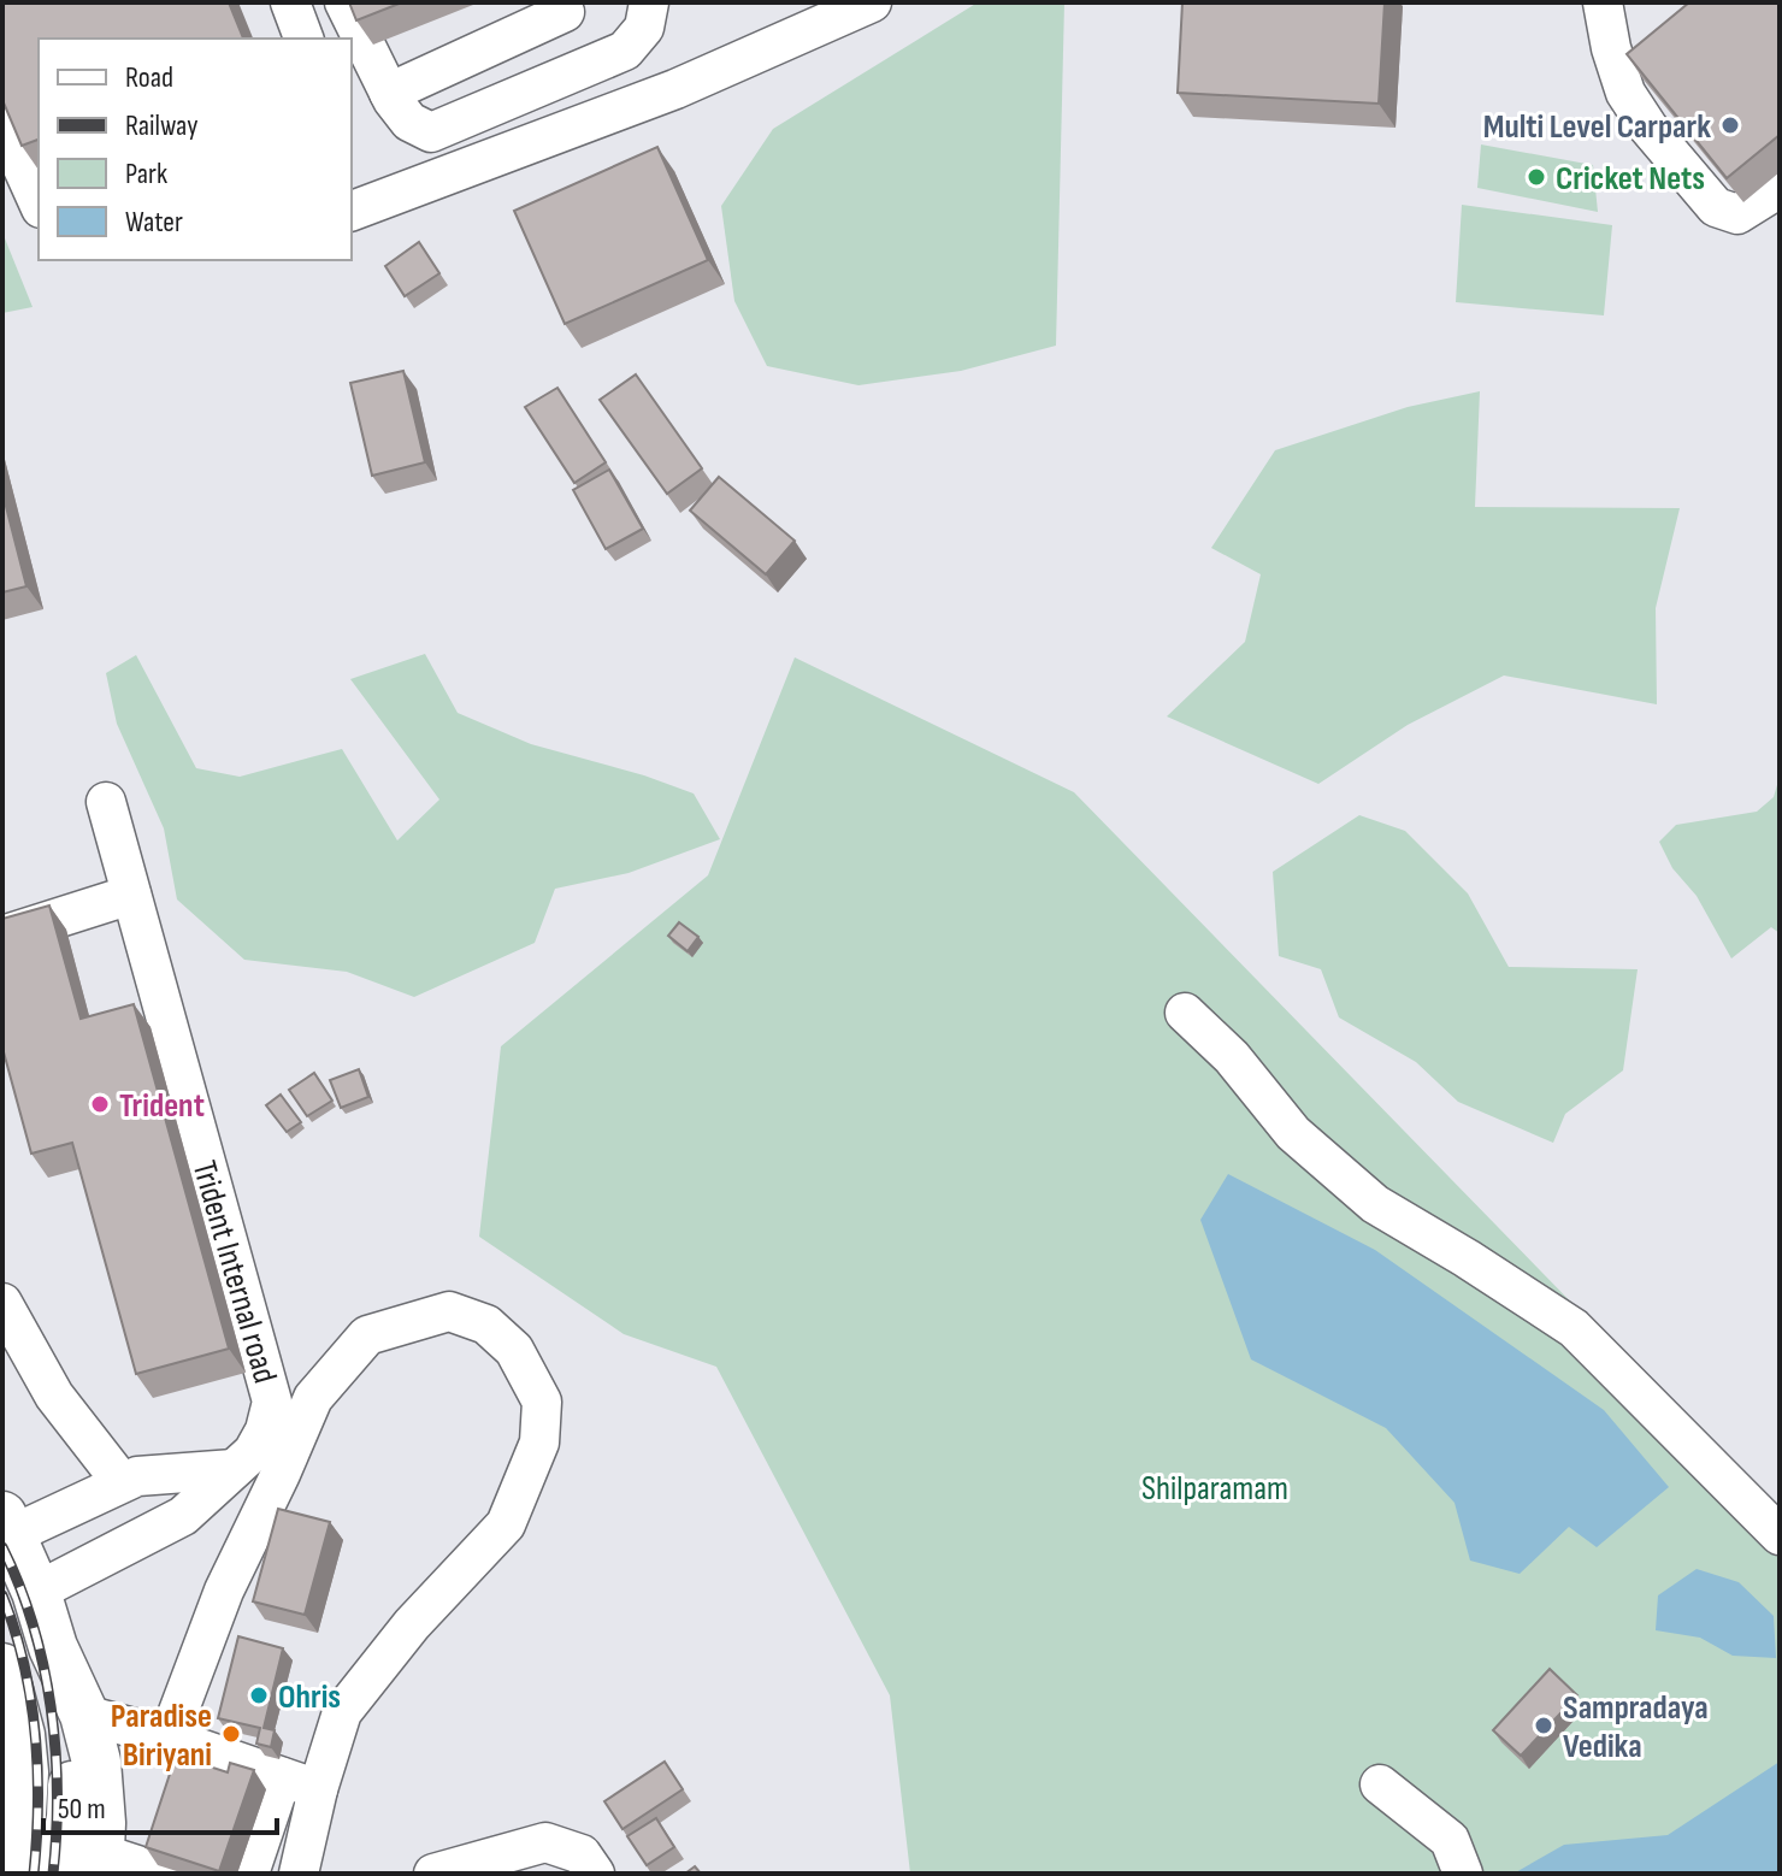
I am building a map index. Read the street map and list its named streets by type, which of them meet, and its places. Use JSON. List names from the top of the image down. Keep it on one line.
{"streets":{"lane":["Trident Internal road"]},"parks":["Shilparamam"],"places":["Multi Level Carpark","Cricket Nets","Trident","Ohris","Sampradaya Vedika","Paradise Biriyani"],"legend":["Road","Railway","Park","Water"],"scale_bar":"50 m"}
